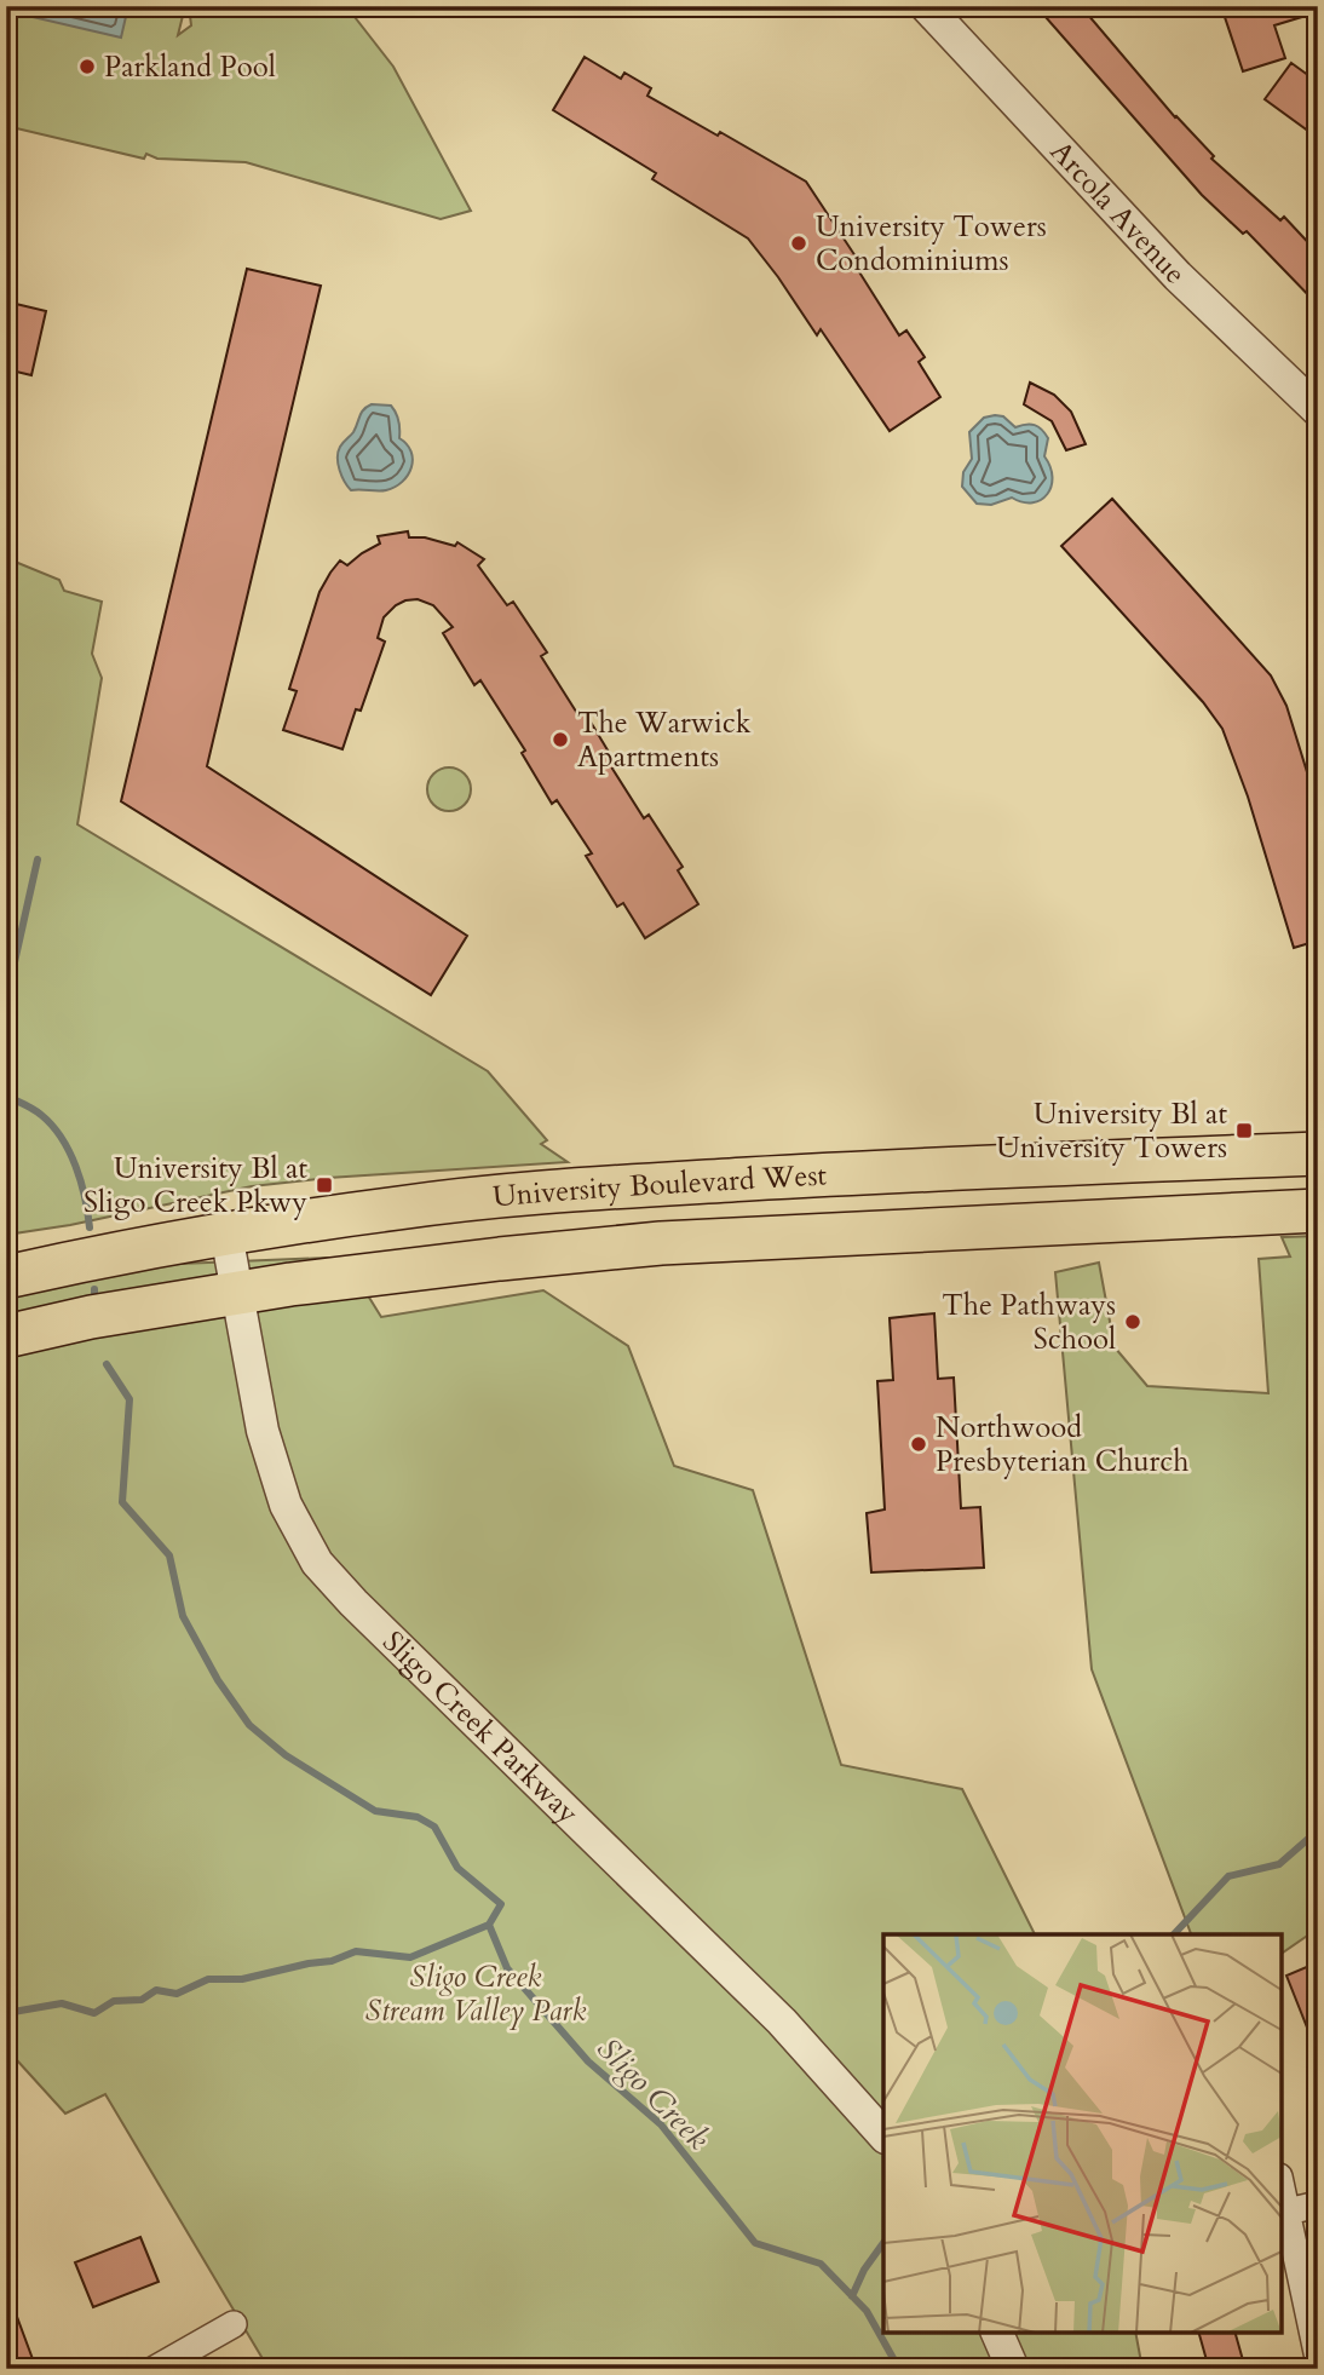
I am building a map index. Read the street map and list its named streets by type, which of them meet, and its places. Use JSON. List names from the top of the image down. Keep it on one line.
{"streets":{"main road":["University Boulevard West"],"street":["Arcola Avenue","Sligo Creek Parkway"]},"crossings":[["University Boulevard West","Sligo Creek Parkway"]],"water":["Sligo Creek"],"parks":["Sligo Creek Stream Valley Park"],"places":{"other":["Parkland Pool","University Towers Condominiums","The Warwick Apartments","The Pathways School","Northwood Presbyterian Church"],"transit":["University Bl at University Towers","University Bl at Sligo Creek Pkwy"]}}
